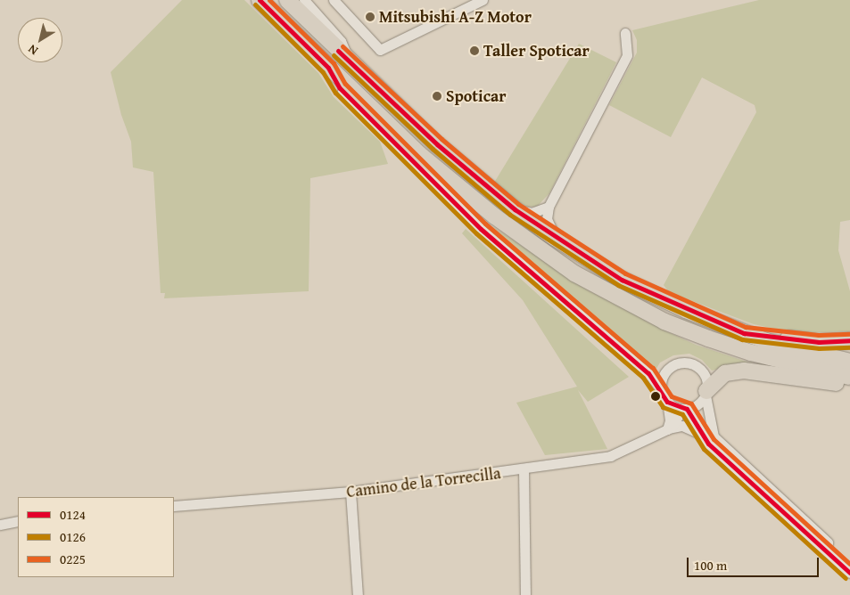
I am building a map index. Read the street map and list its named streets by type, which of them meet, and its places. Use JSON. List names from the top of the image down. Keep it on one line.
{"streets":{"street":["Camino de la Torrecilla"]},"places":["Mitsubishi A-Z Motor","Taller Spoticar","Spoticar"],"lines":["transit line 0124","transit line 0225","transit line 0126"],"legend":["0124","0126","0225"],"scale_bar":"100 m","north":"bottom left"}
